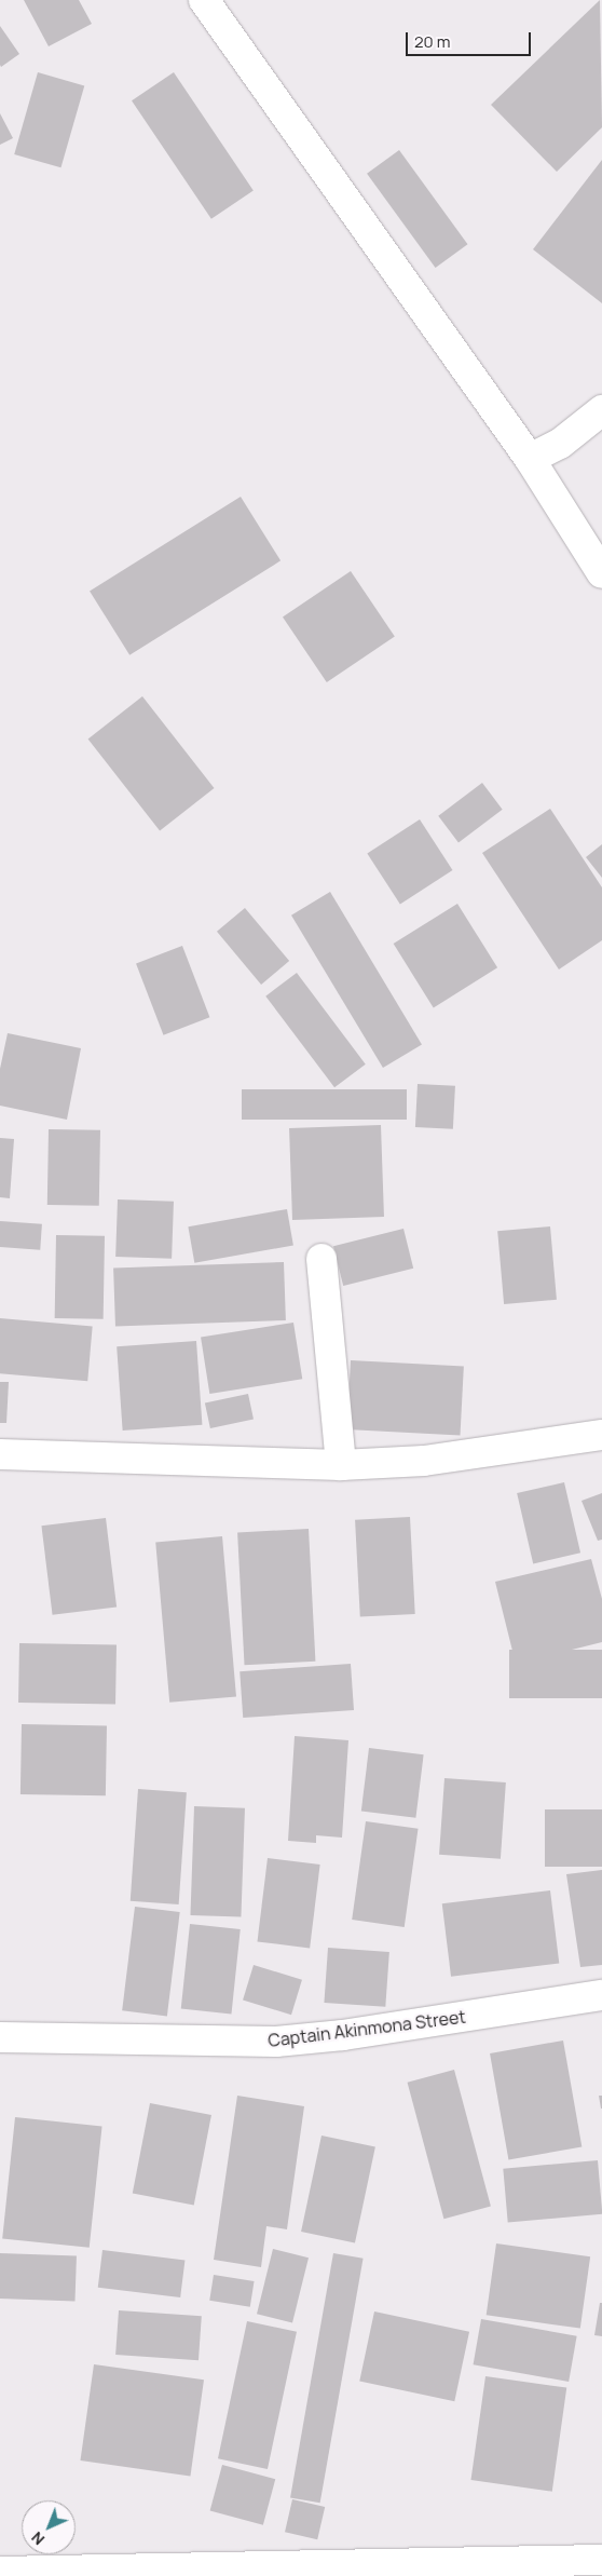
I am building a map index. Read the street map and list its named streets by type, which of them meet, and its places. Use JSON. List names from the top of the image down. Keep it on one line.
{"streets":{"street":["Captain Akinmona Street"]},"scale_bar":"20 m","north":"bottom left"}
